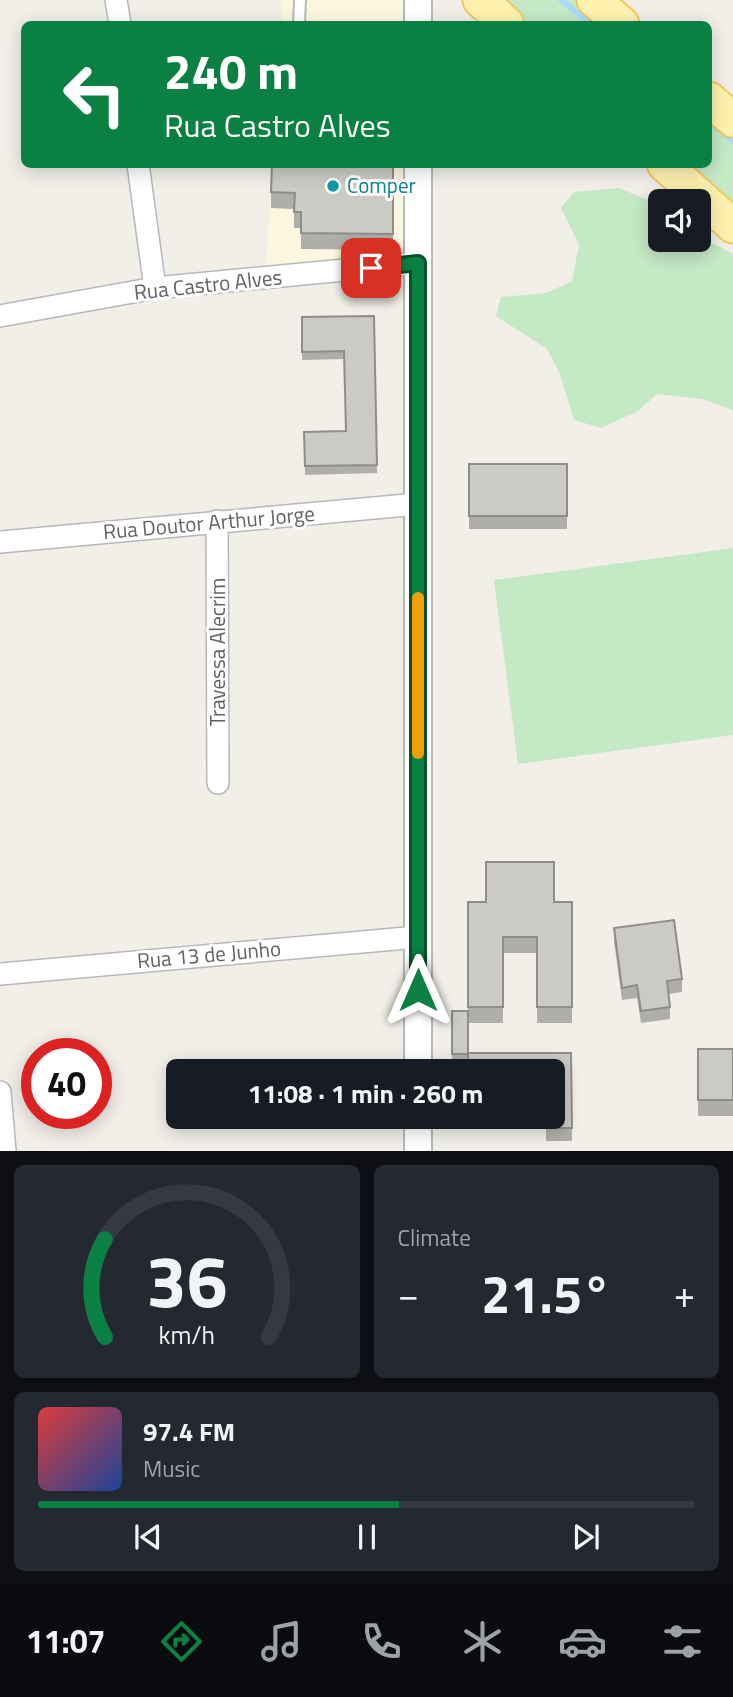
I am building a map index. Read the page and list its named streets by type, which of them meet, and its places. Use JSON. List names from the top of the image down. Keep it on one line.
{"streets":{"street":["Rua Castro Alves","Rua Doutor Arthur Jorge","Travessa Alecrim","Rua 13 de Junho"]},"crossings":[["Rua Doutor Arthur Jorge","Travessa Alecrim"]],"places":["Comper"],"page":{"turn":["240 m","Rua Castro Alves"],"limit":"40","trip":"11:08 · 1 min · 260 m","tile":"Climate","heat":["−","21.5°","+"],"song":["97.4 FM","Music"],"tabs":"11:07","gauge":["36","km/h"]}}
